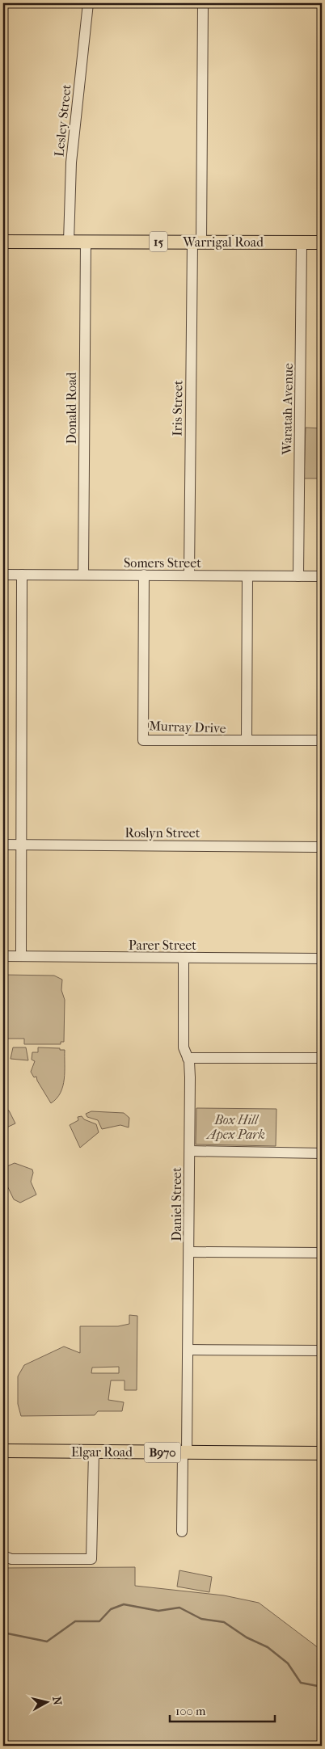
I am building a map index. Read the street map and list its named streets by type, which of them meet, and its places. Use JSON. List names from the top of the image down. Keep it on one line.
{"streets":{"main road":["15","Warrigal Road","Elgar Road","B970"],"street":["Lesley Street","Donald Road","Iris Street","Waratah Avenue","Somers Street","Murray Drive","Roslyn Street","Parer Street","Daniel Street"]},"crossings":[["Lesley Street","Warrigal Road"],["Warrigal Road","Donald Road"],["Warrigal Road","Iris Street"],["Warrigal Road","Waratah Avenue"],["Donald Road","Somers Street"],["Iris Street","Somers Street"],["Waratah Avenue","Somers Street"],["Somers Street","Murray Drive"],["Parer Street","Daniel Street"],["Daniel Street","Elgar Road"]],"parks":["Box Hill Apex Park"],"scale_bar":"100 m","north":"right"}
